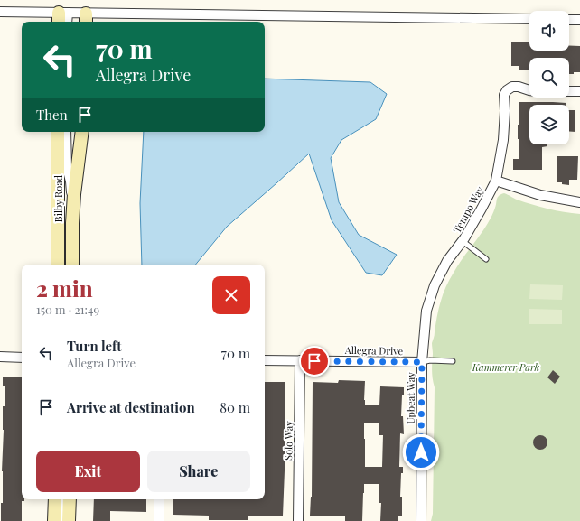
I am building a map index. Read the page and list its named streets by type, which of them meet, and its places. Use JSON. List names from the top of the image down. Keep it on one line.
{"streets":{"street":["Bilby Road","Tempo Way","Allegra Drive","Upbeat Way","Solo Way"]},"crossings":[["Tempo Way","Allegra Drive"],["Tempo Way","Upbeat Way"],["Allegra Drive","Upbeat Way"],["Allegra Drive","Solo Way"]],"parks":["Kammerer Park"],"page":{"turn":["70 m","Allegra Drive"],"then":"Then","heading":["2 min","150 m · 21:49"],"list":[{"name":"Turn left","note":"Allegra Drive","value":"70 m"},{"name":"Arrive at destination","value":"80 m"}],"buttons":["Exit","Share"]}}
